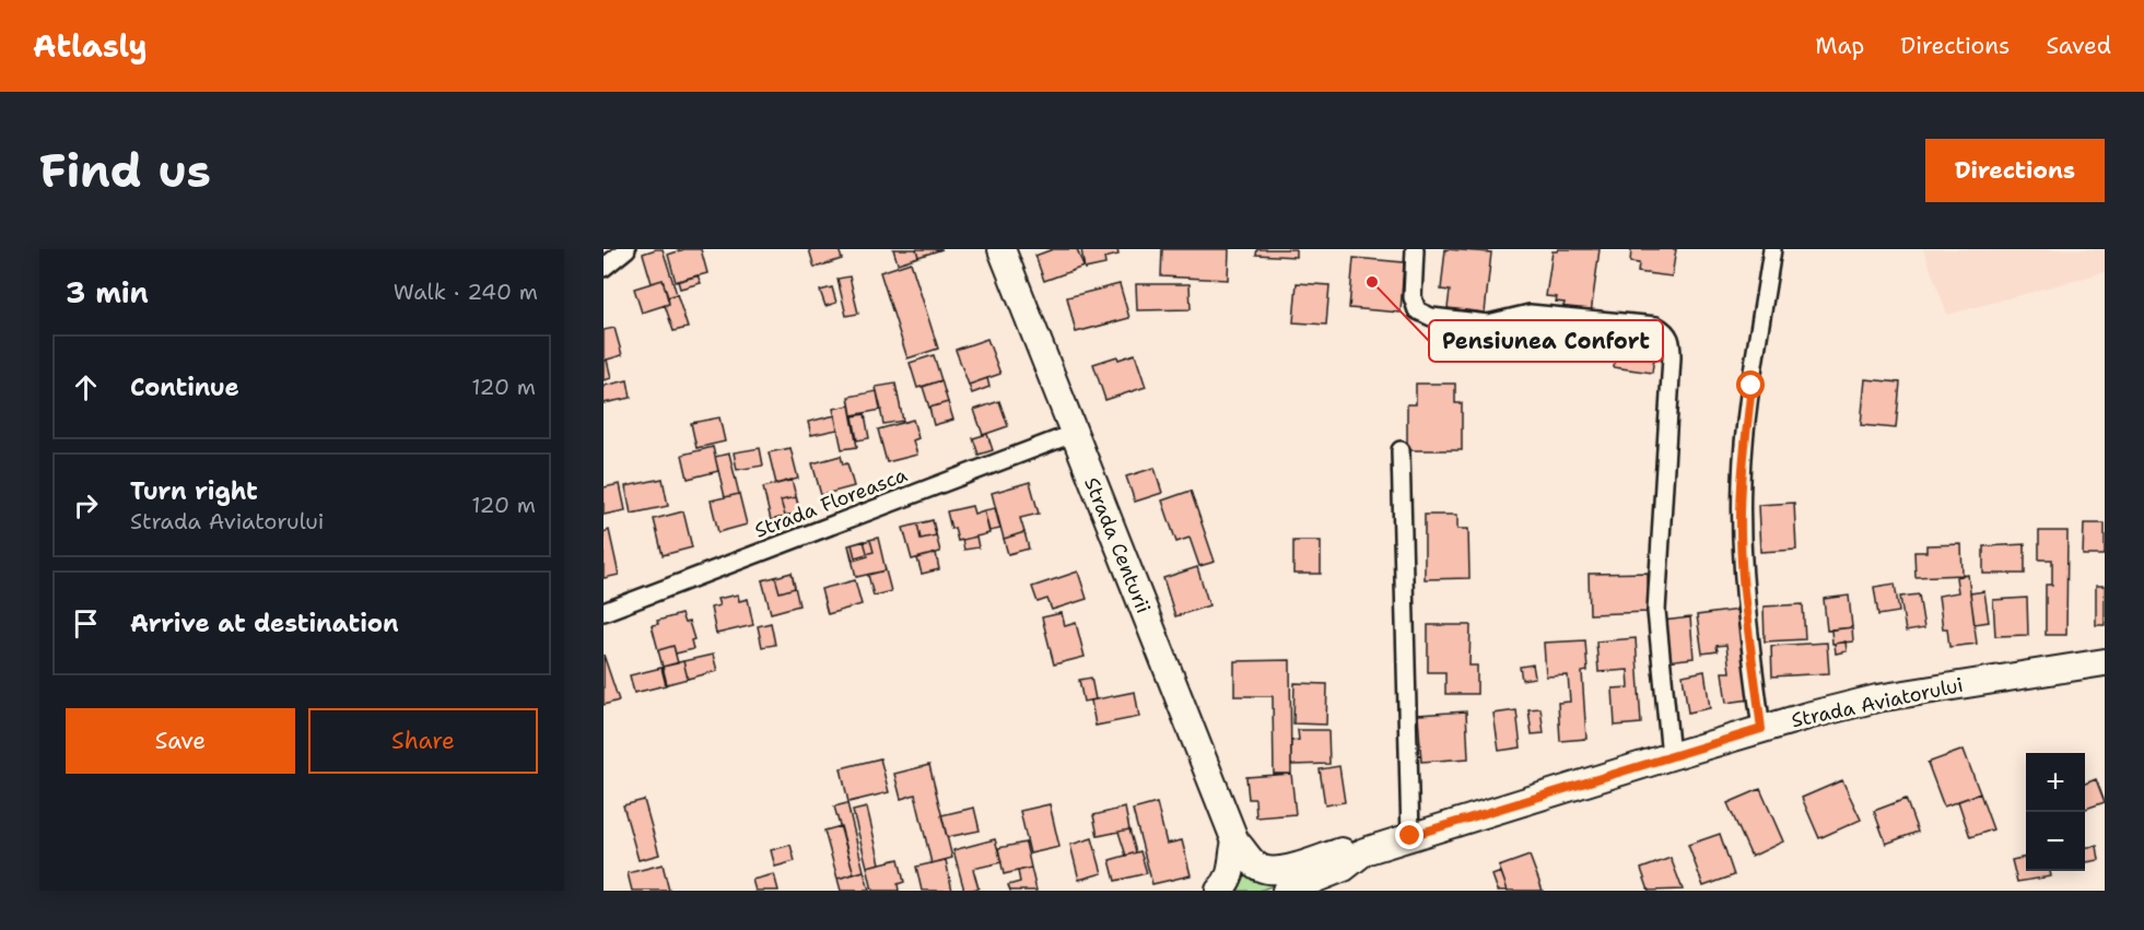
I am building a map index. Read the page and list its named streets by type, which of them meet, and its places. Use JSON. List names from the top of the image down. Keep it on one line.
{"streets":{"main road":["Strada Centurii","Strada Aviatorului"],"street":["Strada Floreasca"]},"crossings":[["Strada Floreasca","Strada Centurii"],["Strada Centurii","Strada Aviatorului"]],"places":["Pensiunea Confort"],"page":{"header":"Atlasly","nav":["Map","Directions","Saved"],"buttons":["Directions",["Save","Share"]],"title":"Find us","heading":["3 min","Walk · 240 m"],"list":[["Continue","120 m"],["Turn right","Strada Aviatorului","120 m"],"Arrive at destination"],"map_buttons":["+","−"]}}
